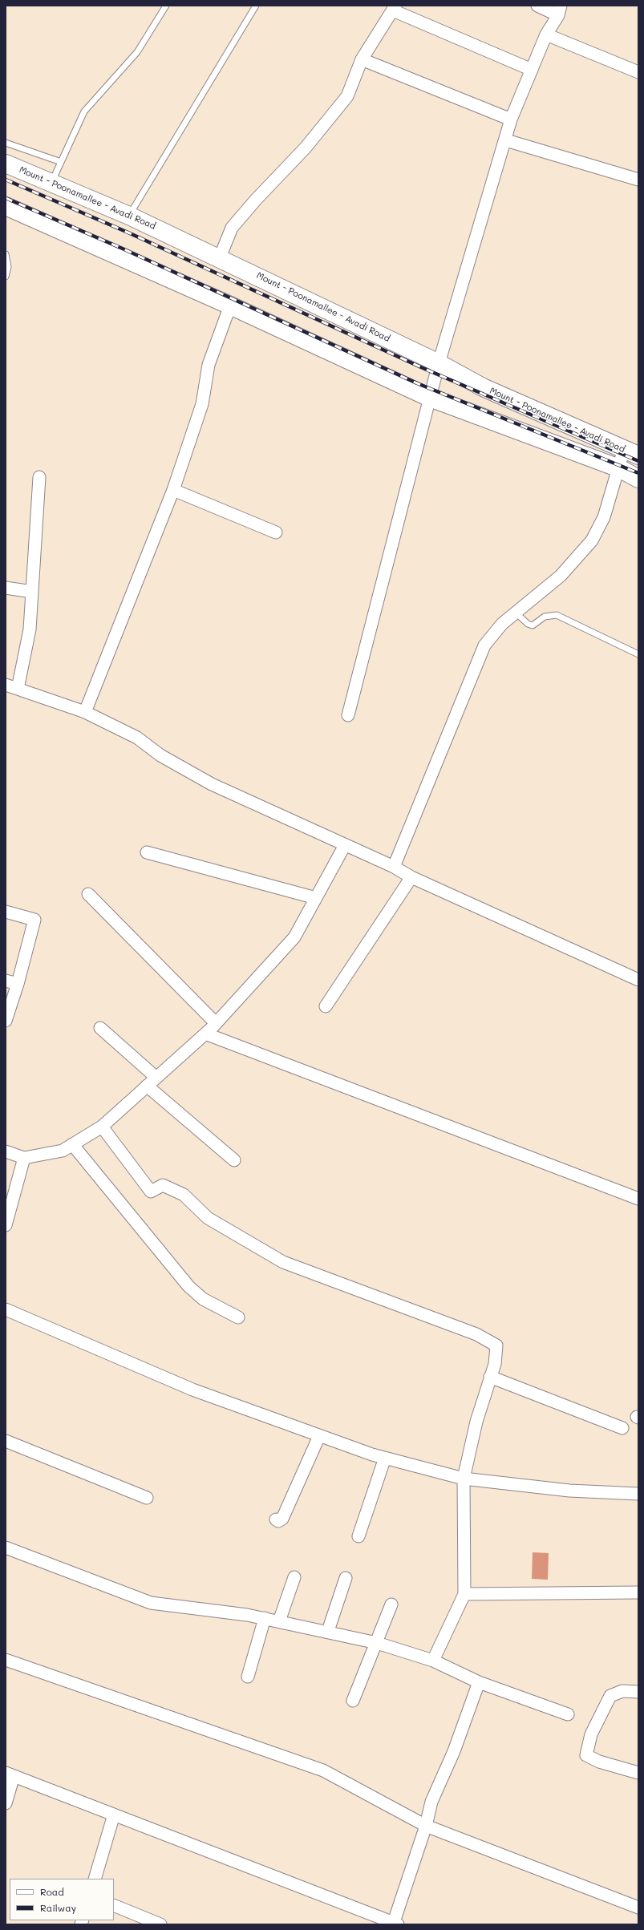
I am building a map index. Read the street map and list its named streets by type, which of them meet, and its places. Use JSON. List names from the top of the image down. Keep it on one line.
{"streets":{"main road":["Mount - Poonamallee - Avadi Road"]},"legend":["Road","Railway"]}
